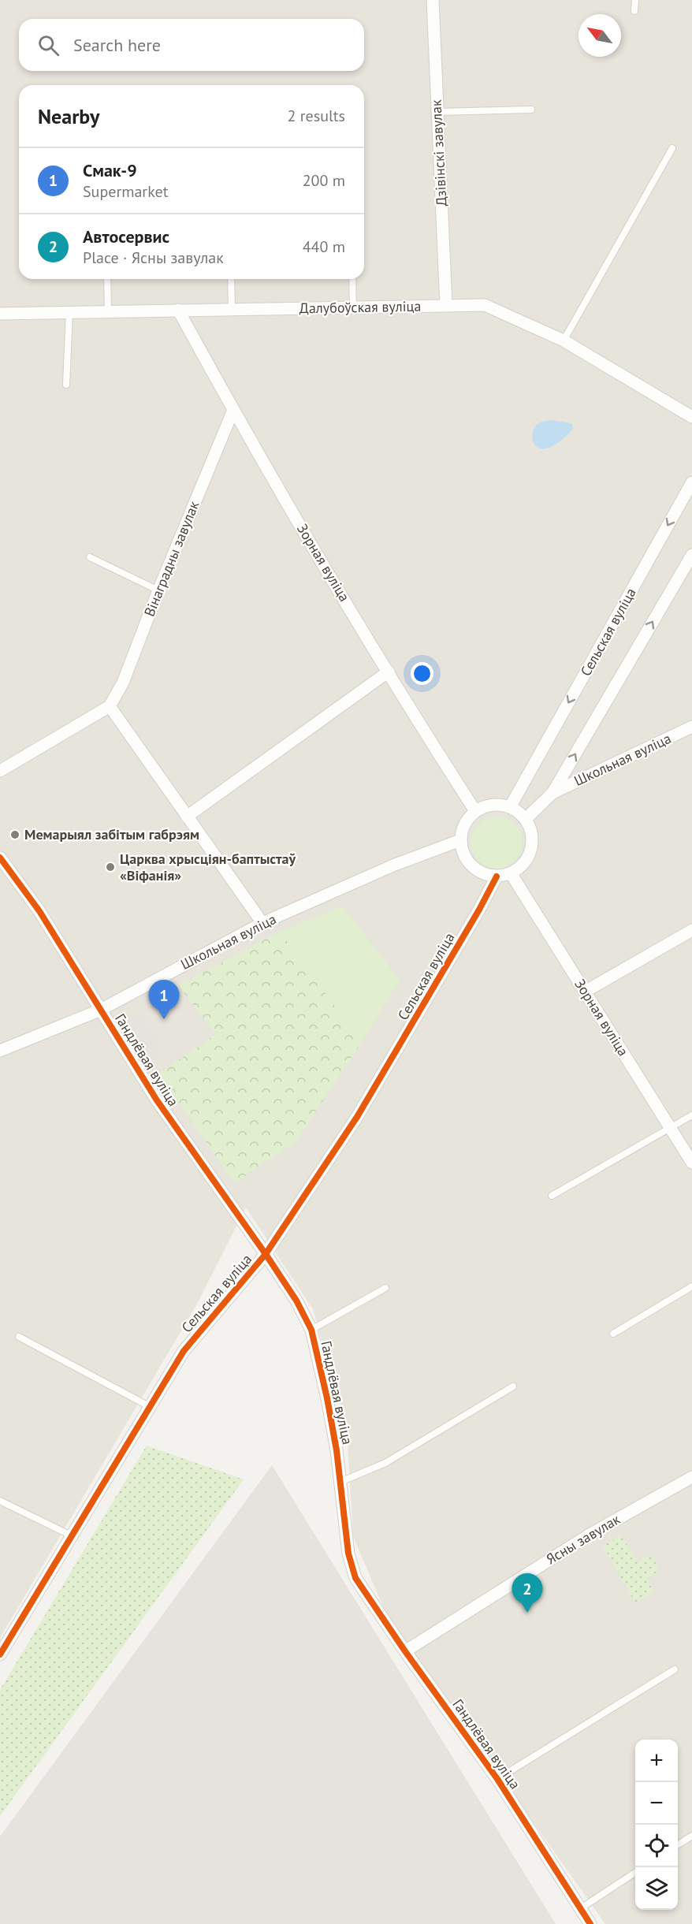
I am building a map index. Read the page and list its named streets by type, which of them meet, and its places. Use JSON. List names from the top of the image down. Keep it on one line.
{"streets":{"street":["Дзівінскі завулак","Далубоўская вуліца","Вінаградны завулак","Зорная вуліца","Сельская вуліца","Школьная вуліца","Гандлёвая вуліца","Ясны завулак"]},"crossings":[["Дзівінскі завулак","Далубоўская вуліца"],["Далубоўская вуліца","Зорная вуліца"],["Вінаградны завулак","Зорная вуліца"],["Зорная вуліца","Сельская вуліца"],["Зорная вуліца","Школьная вуліца"],["Сельская вуліца","Школьная вуліца"],["Сельская вуліца","Гандлёвая вуліца"],["Школьная вуліца","Гандлёвая вуліца"],["Гандлёвая вуліца","Ясны завулак"]],"places":["Мемарыял забітым габрэям","Царква хрысціян-баптыстаў «Віфанія»"],"north":"top left","page":{"search":"Search here","heading":["Nearby","2 results"],"list":[{"mark":"1","name":"Смак-9","note":"Supermarket","value":"200 m"},{"mark":"2","name":"Автосервис","note":"Place · Ясны завулак","value":"440 m"}],"pins":["1","2"],"map_buttons":["+","−"]}}
